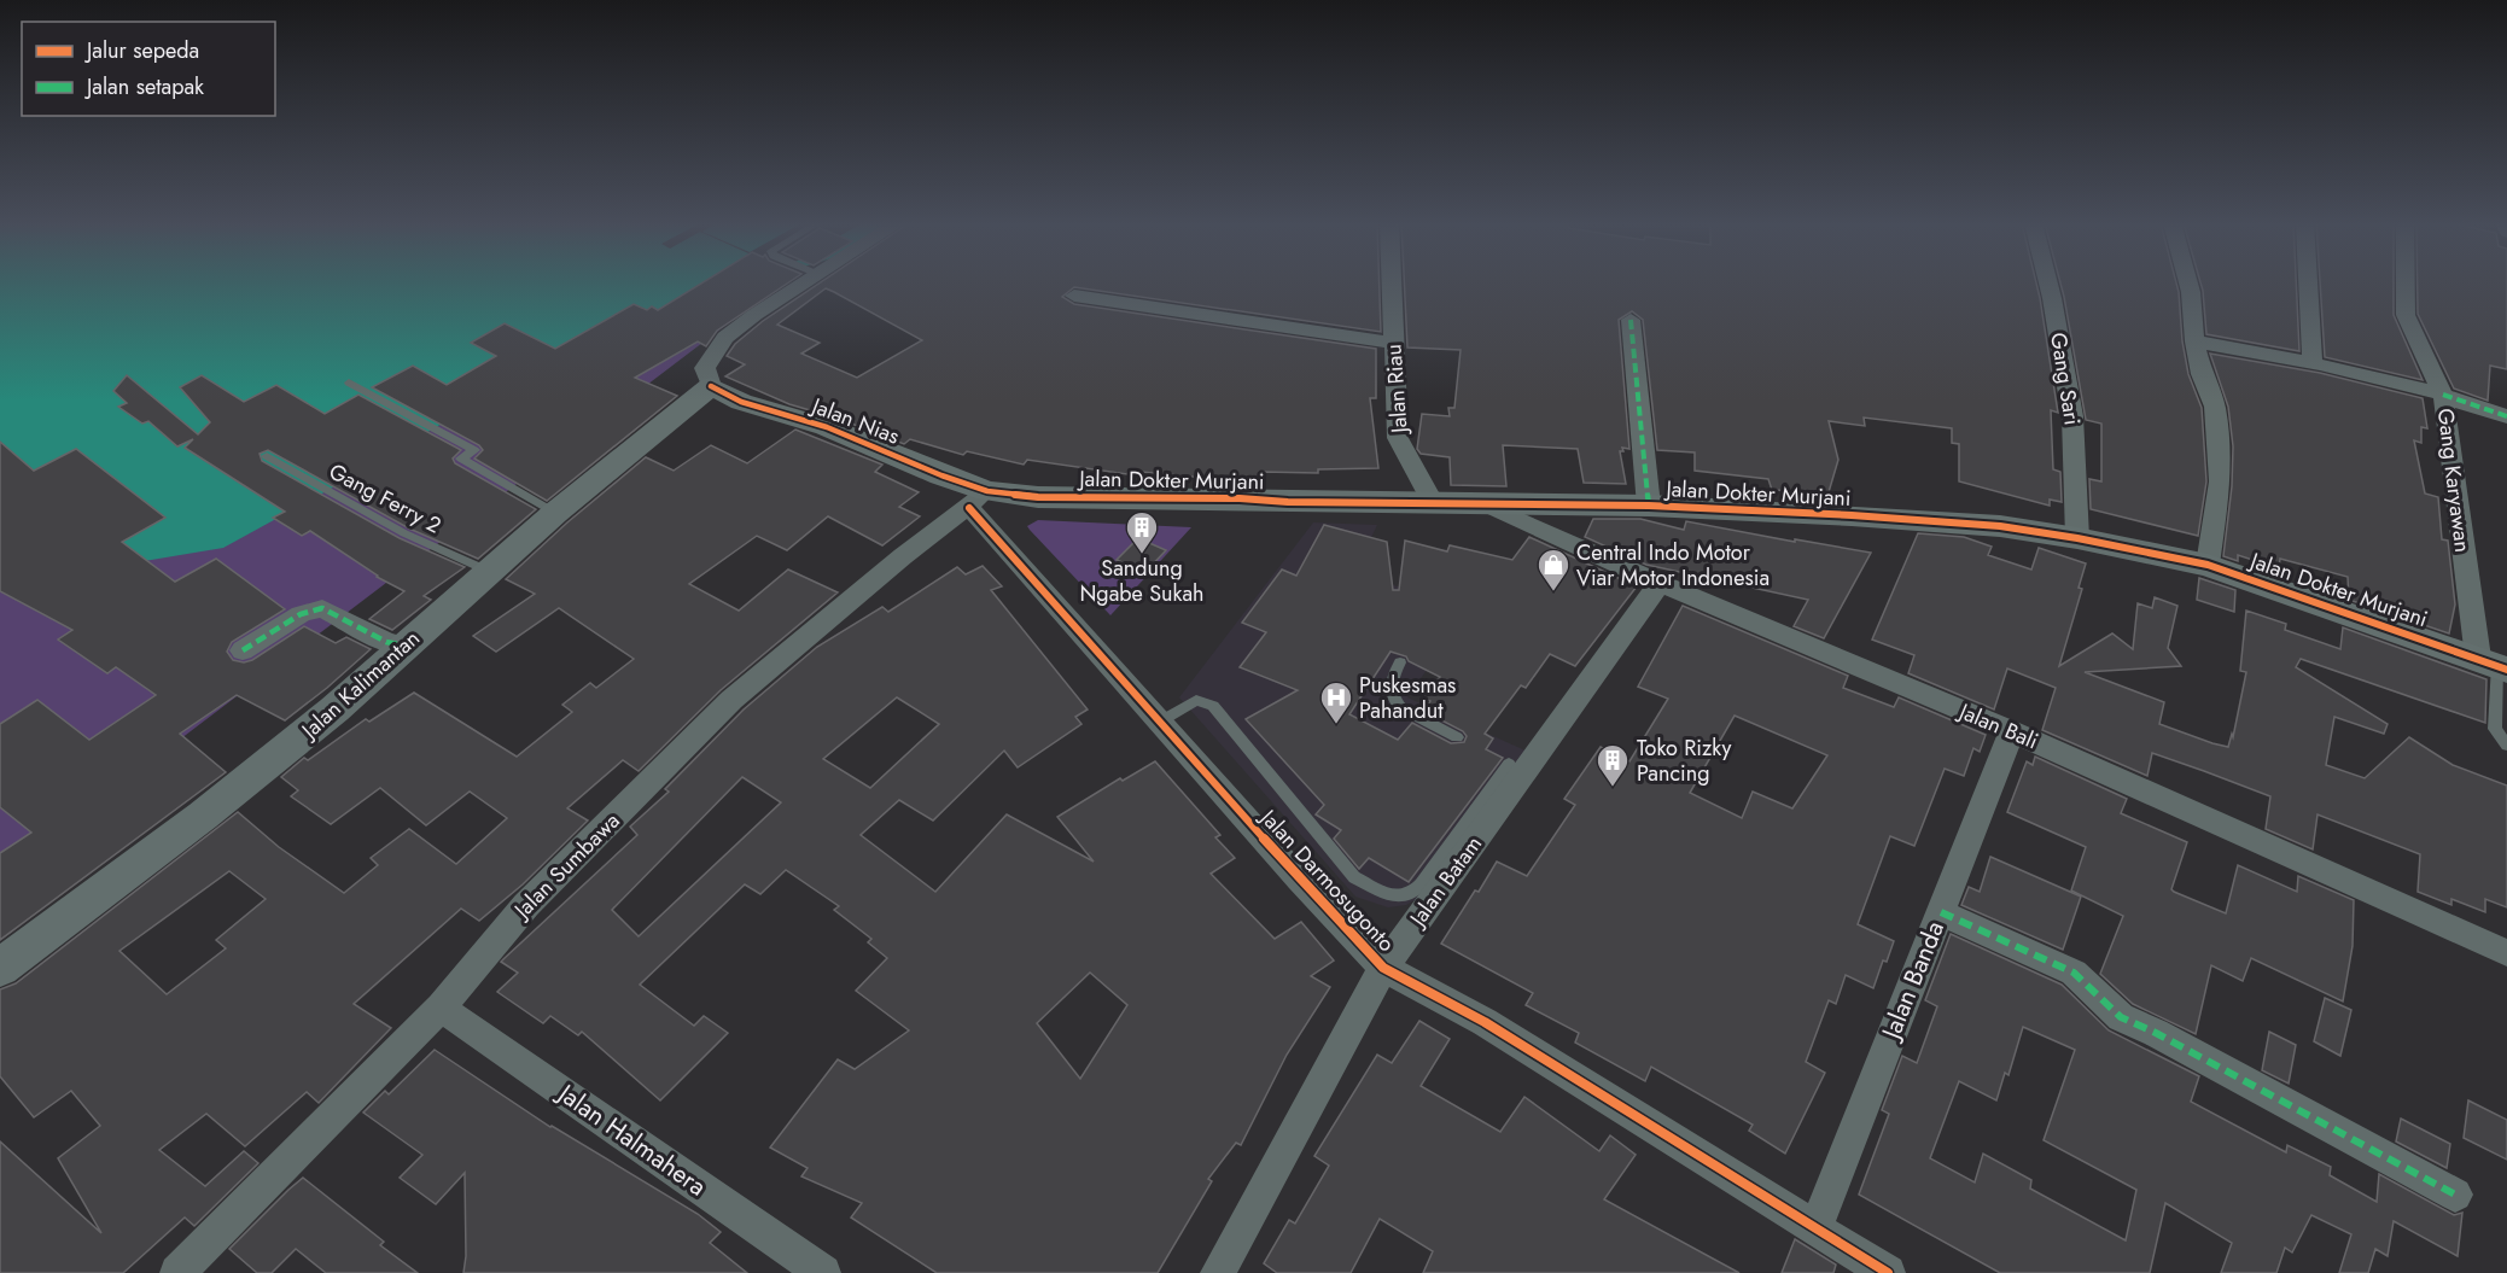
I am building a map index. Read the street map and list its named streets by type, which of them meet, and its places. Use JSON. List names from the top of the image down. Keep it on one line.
{"streets":{"street":["Gang Sari","Jalan Riau","Jalan Nias","Jalan Dokter Murjani","Gang Karyawan","Jalan Kalimantan","Jalan Bali","Jalan Sumbawa","Jalan Darmosugonto","Jalan Batam","Jalan Banda","Jalan Halmahera"],"lane":["Gang Ferry 2"]},"crossings":[["Gang Sari","Jalan Dokter Murjani"],["Jalan Riau","Jalan Dokter Murjani"],["Jalan Nias","Jalan Dokter Murjani"],["Jalan Nias","Jalan Kalimantan"],["Jalan Nias","Jalan Sumbawa"],["Jalan Nias","Jalan Darmosugonto"],["Jalan Dokter Murjani","Gang Karyawan"],["Jalan Dokter Murjani","Jalan Bali"],["Jalan Dokter Murjani","Jalan Sumbawa"],["Jalan Dokter Murjani","Jalan Darmosugonto"],["Gang Ferry 2","Jalan Kalimantan"],["Jalan Bali","Jalan Batam"],["Jalan Bali","Jalan Banda"],["Jalan Sumbawa","Jalan Darmosugonto"],["Jalan Sumbawa","Jalan Halmahera"],["Jalan Darmosugonto","Jalan Batam"],["Jalan Darmosugonto","Jalan Banda"]],"places":{"building":["Sandung Ngabe Sukah","Toko Rizky Pancing"],"shop":["Central Indo Motor Viar Motor Indonesia"],"hospital":["Puskesmas Pahandut"]},"legend":["Jalur sepeda","Jalan setapak"]}
